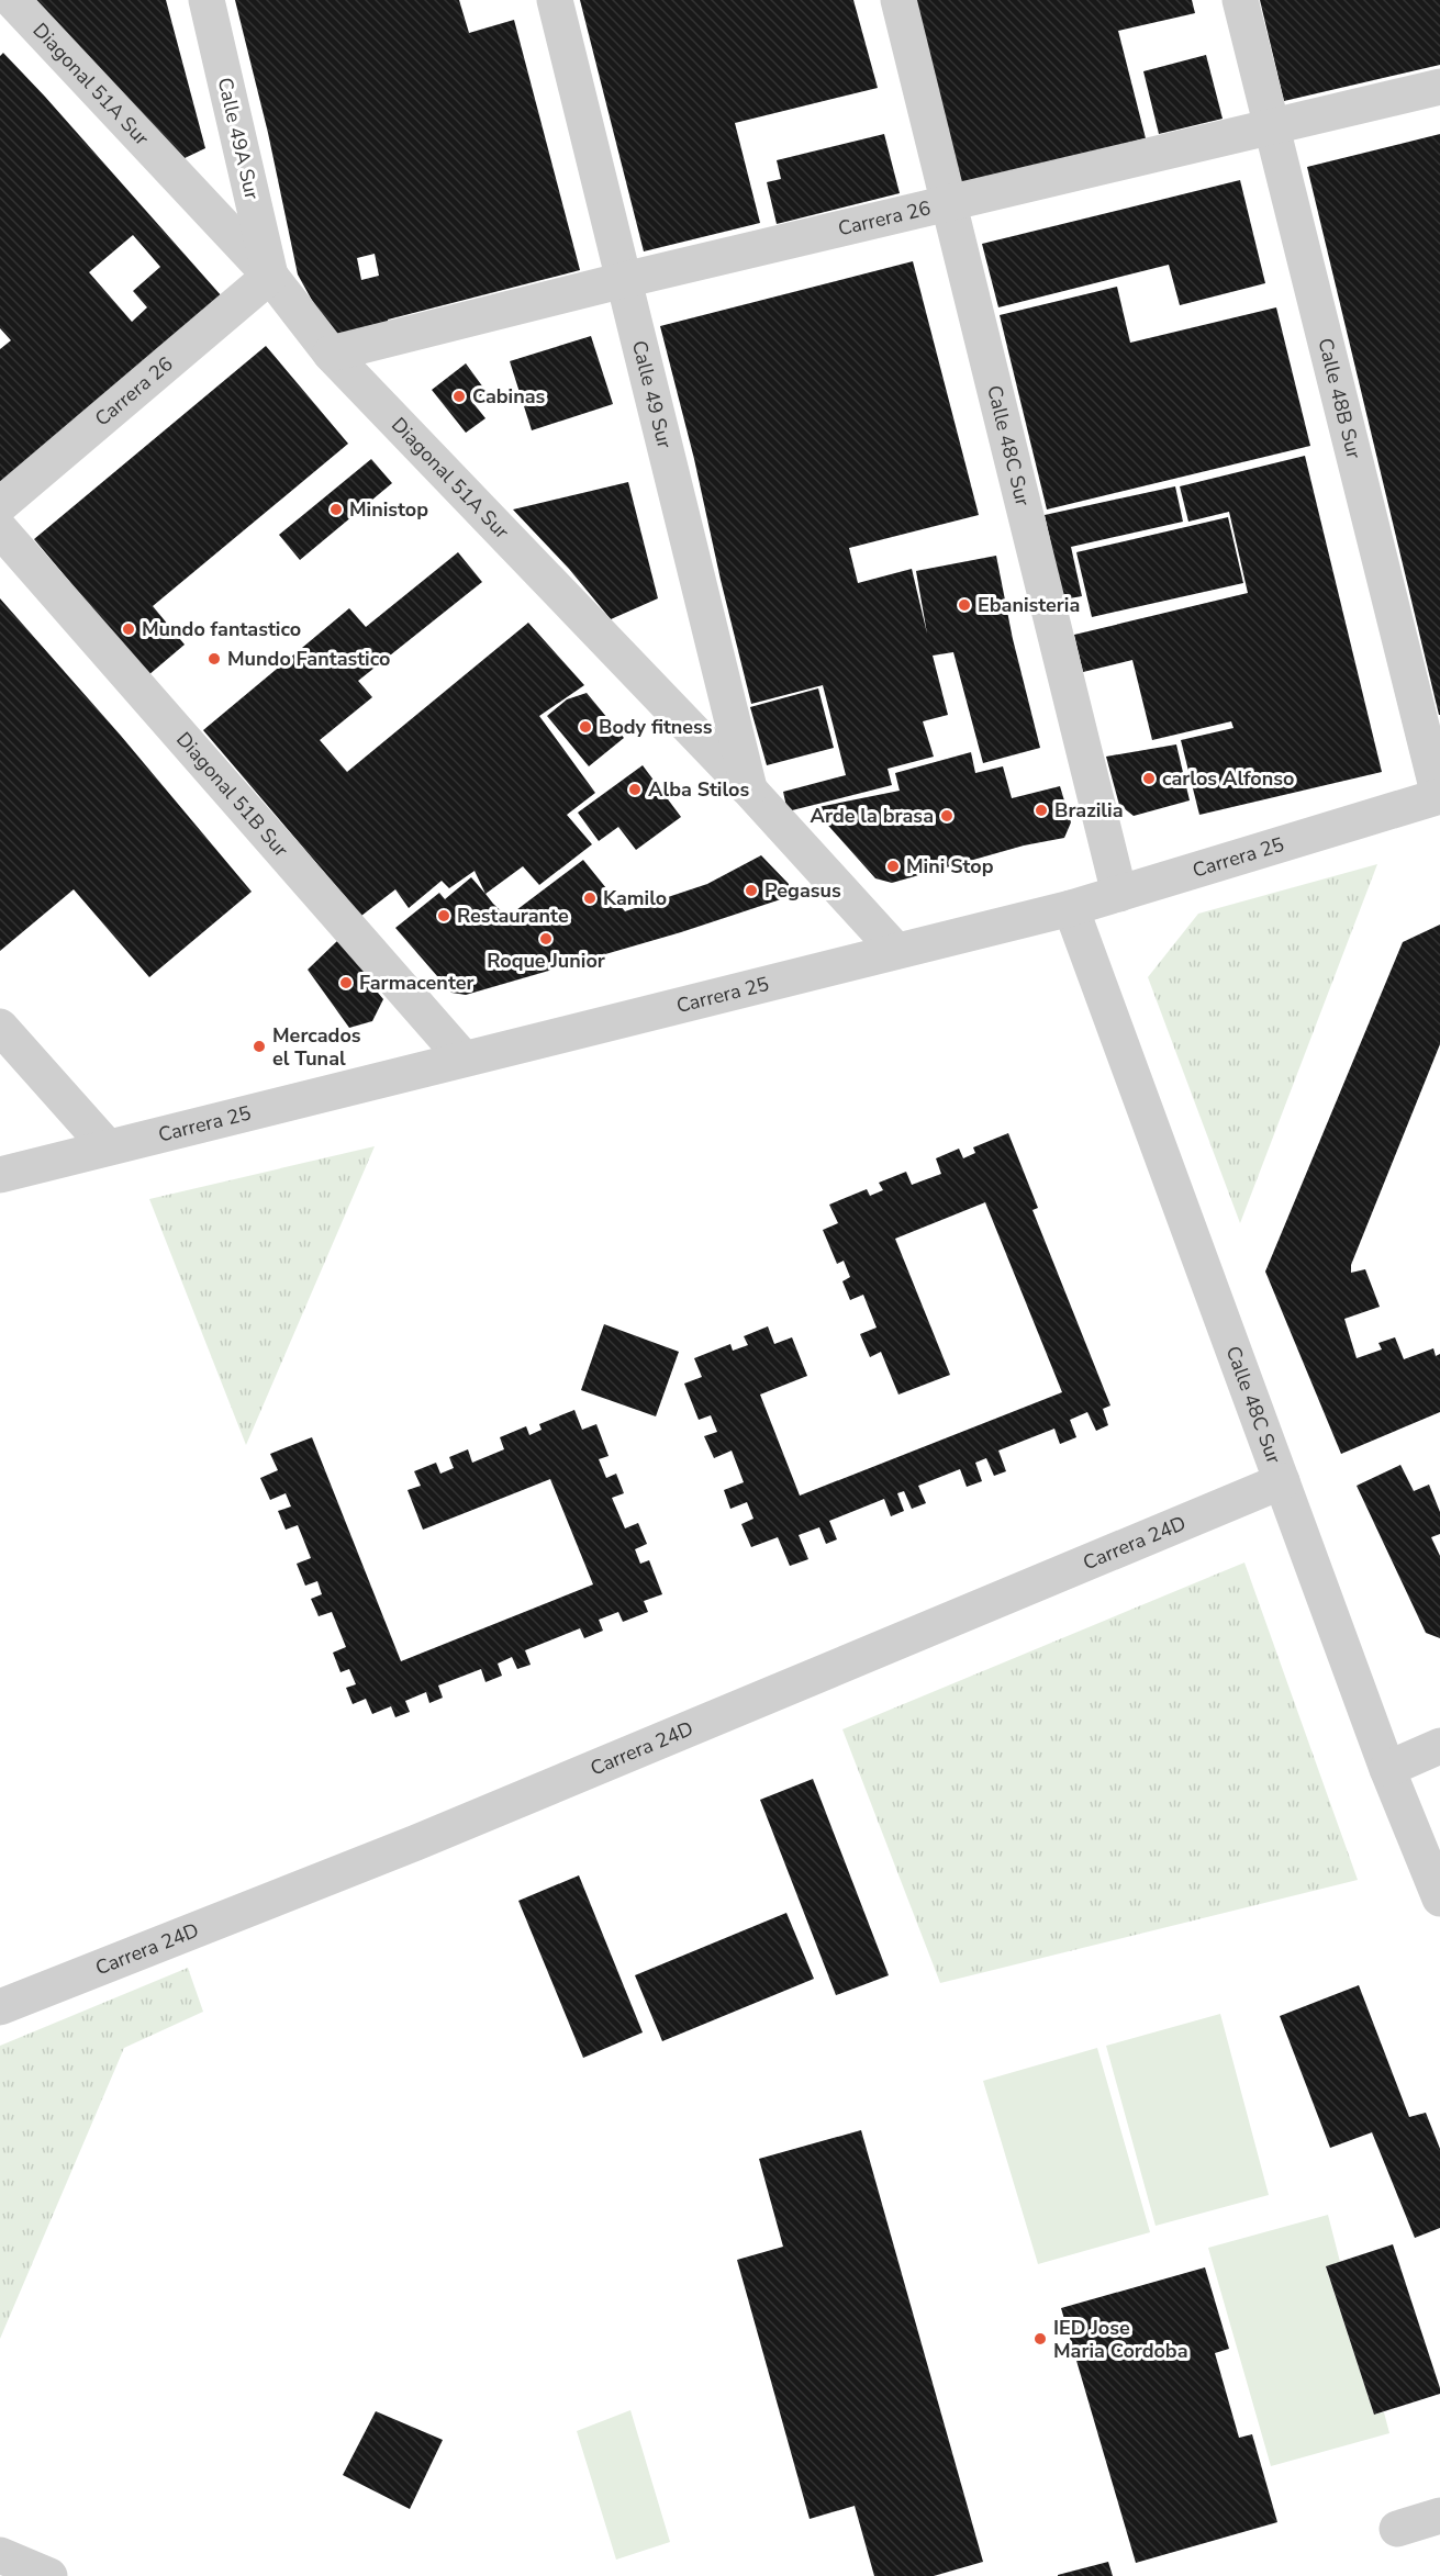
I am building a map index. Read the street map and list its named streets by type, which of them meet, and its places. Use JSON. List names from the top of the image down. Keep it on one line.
{"streets":{"street":["Diagonal 51A Sur","Calle 49A Sur","Carrera 26","Calle 49 Sur","Calle 48B Sur","Calle 48C Sur","Diagonal 51B Sur","Carrera 25","Carrera 24D"]},"crossings":[["Diagonal 51A Sur","Calle 49A Sur"],["Diagonal 51A Sur","Carrera 26"],["Diagonal 51A Sur","Calle 49 Sur"],["Diagonal 51A Sur","Carrera 25"],["Calle 49A Sur","Carrera 26"],["Carrera 26","Calle 49 Sur"],["Carrera 26","Calle 48B Sur"],["Carrera 26","Calle 48C Sur"],["Calle 48B Sur","Carrera 25"],["Calle 48C Sur","Carrera 25"],["Calle 48C Sur","Carrera 24D"],["Diagonal 51B Sur","Carrera 25"]],"places":["Cabinas","Ministop","Ebanisteria","Mundo fantastico","Mundo Fantastico","Body fitness","carlos Alfonso","Alba Stilos","Brazilia","Arde la brasa","Mini Stop","Pegasus","Kamilo","Restaurante","Roque Junior","Farmacenter","Mercados el Tunal","IED Jose Maria Cordoba"]}
